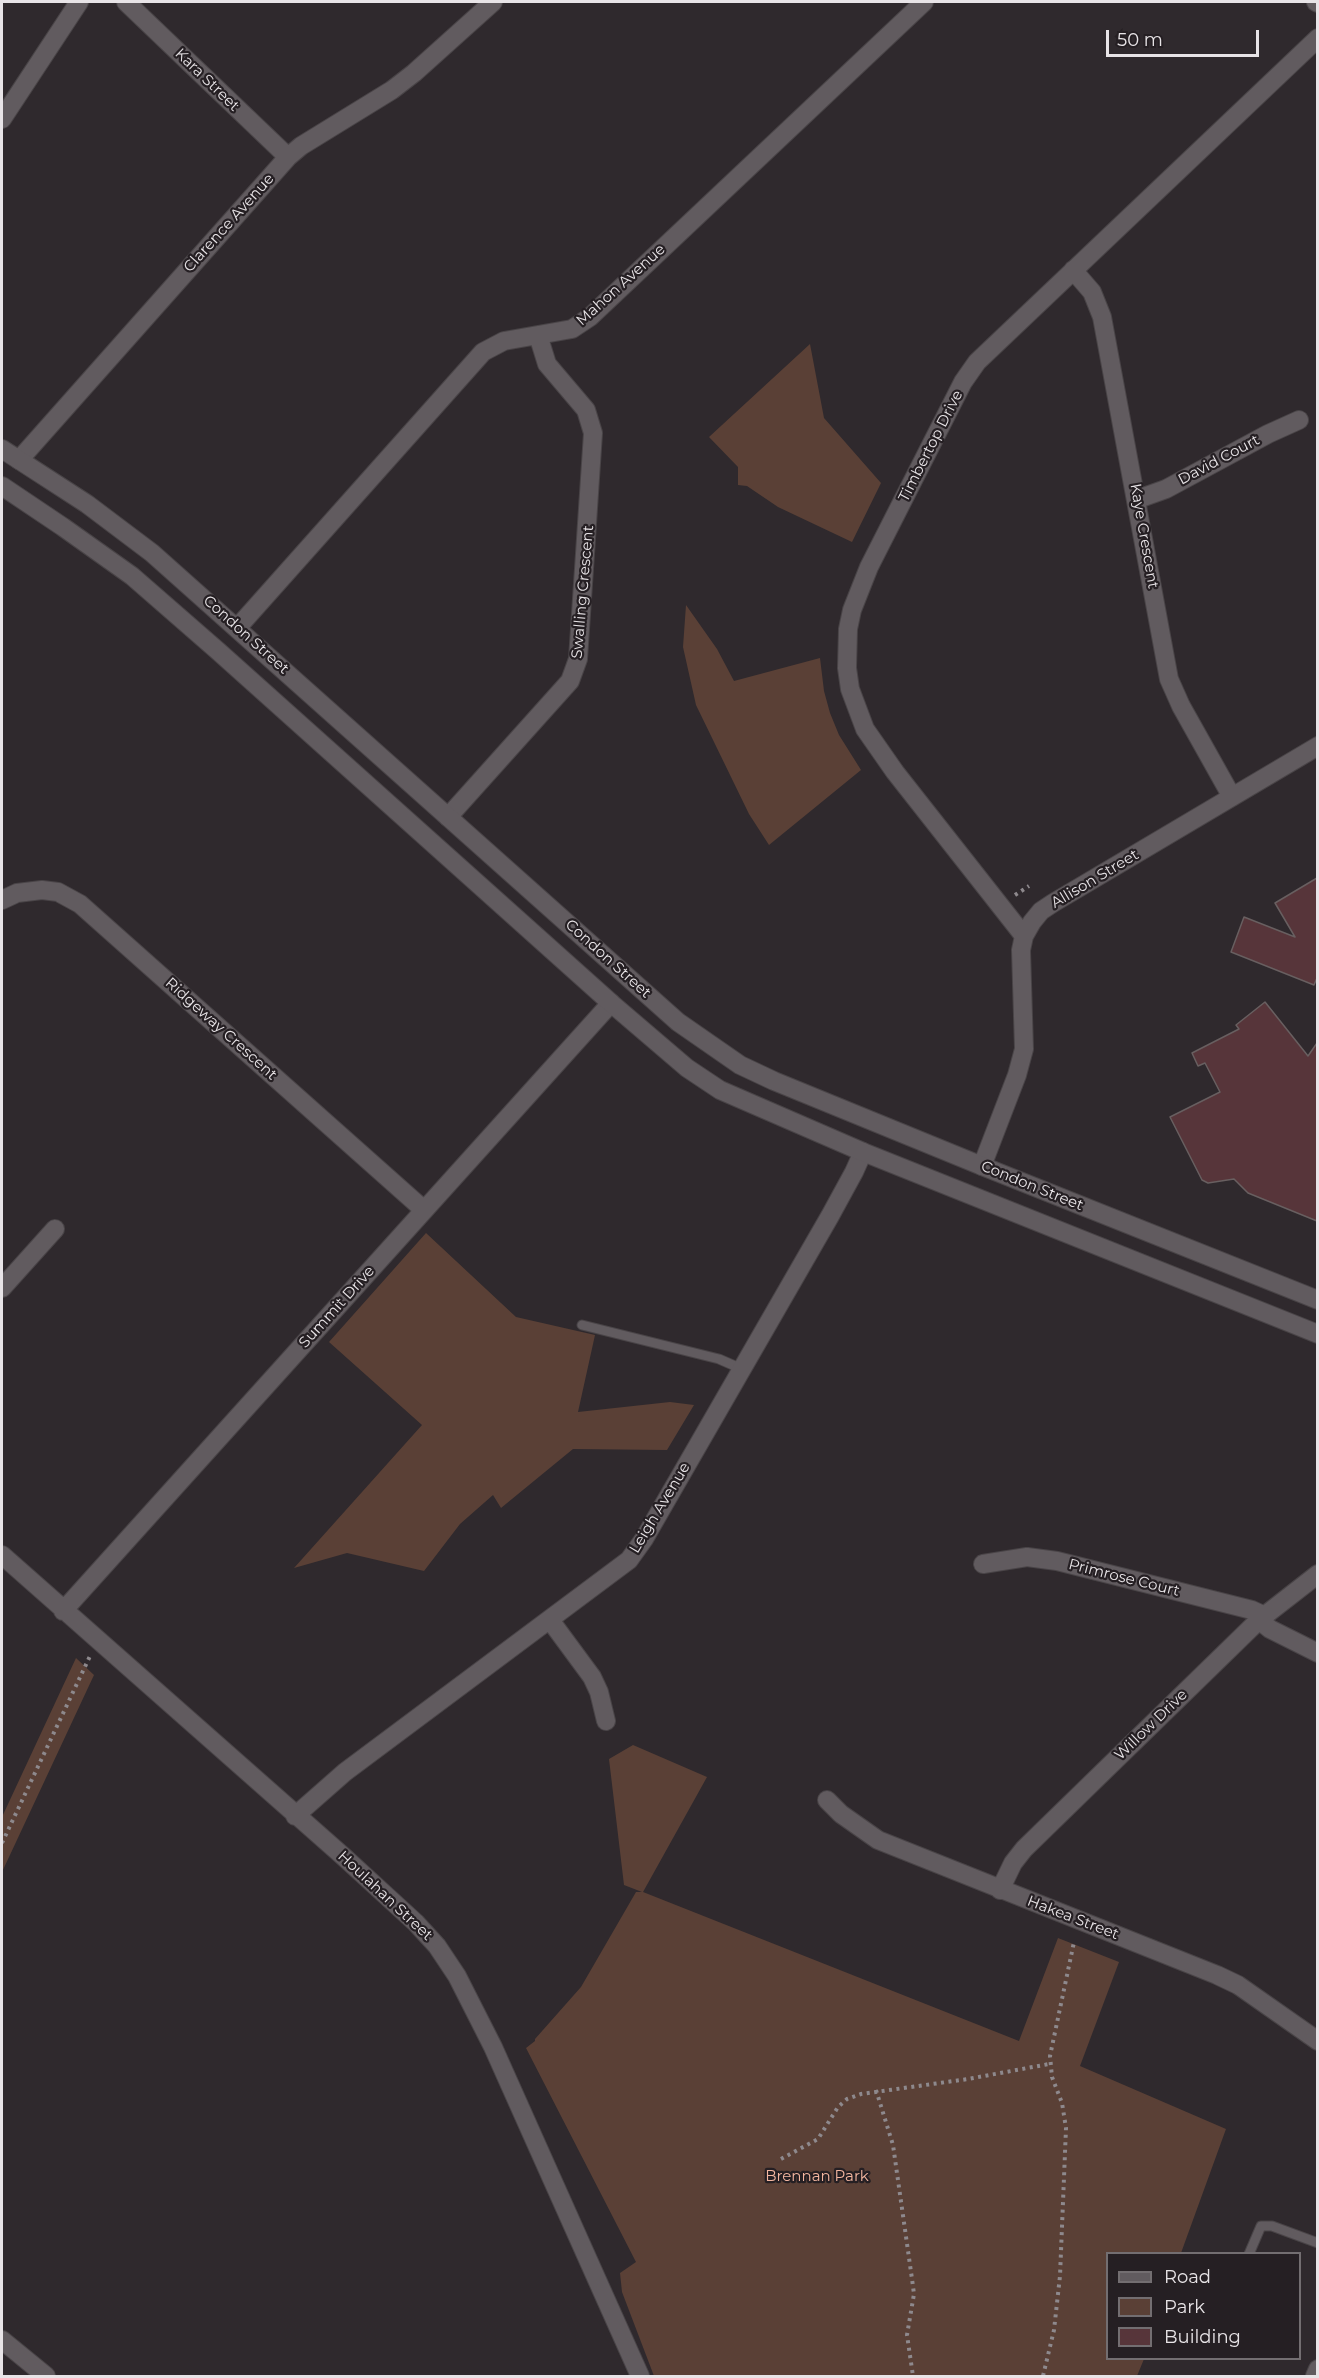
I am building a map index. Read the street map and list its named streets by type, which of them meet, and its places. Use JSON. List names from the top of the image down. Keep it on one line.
{"streets":{"street":["Kara Street","Clarence Avenue","Mahon Avenue","Timbertop Drive","David Court","Kaye Crescent","Swalling Crescent","Condon Street","Allison Street","Ridgeway Crescent","Summit Drive","Leigh Avenue","Primrose Court","Willow Drive","Houlahan Street","Hakea Street"]},"crossings":[["Kara Street","Clarence Avenue"],["Clarence Avenue","Condon Street"],["Mahon Avenue","Swalling Crescent"],["Mahon Avenue","Condon Street"],["Timbertop Drive","Kaye Crescent"],["Timbertop Drive","Allison Street"],["David Court","Kaye Crescent"],["Kaye Crescent","Allison Street"],["Swalling Crescent","Condon Street"],["Condon Street","Allison Street"],["Condon Street","Summit Drive"],["Condon Street","Leigh Avenue"],["Ridgeway Crescent","Summit Drive"],["Summit Drive","Houlahan Street"],["Leigh Avenue","Houlahan Street"],["Primrose Court","Willow Drive"],["Willow Drive","Hakea Street"]],"parks":["Brennan Park"],"legend":["Road","Park","Building"],"scale_bar":"50 m"}
